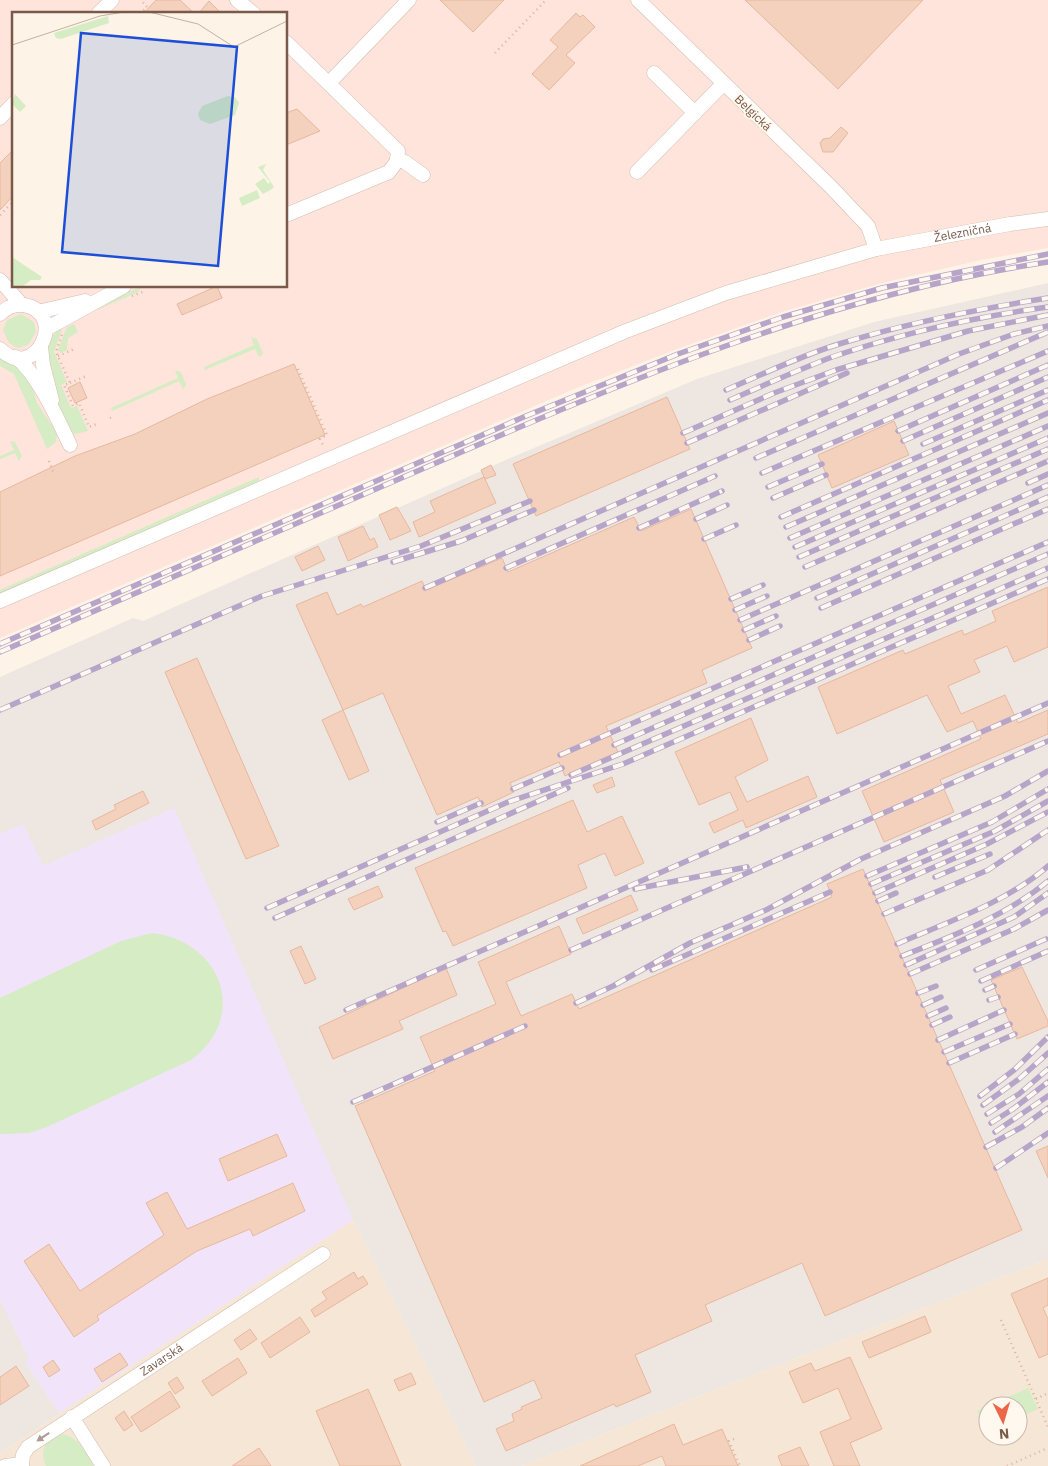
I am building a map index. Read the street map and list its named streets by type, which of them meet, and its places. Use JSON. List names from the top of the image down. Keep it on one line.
{"streets":{"street":["Belgická","Železničná","Zavarská"]},"crossings":[["Belgická","Železničná"]],"north":"bottom"}
